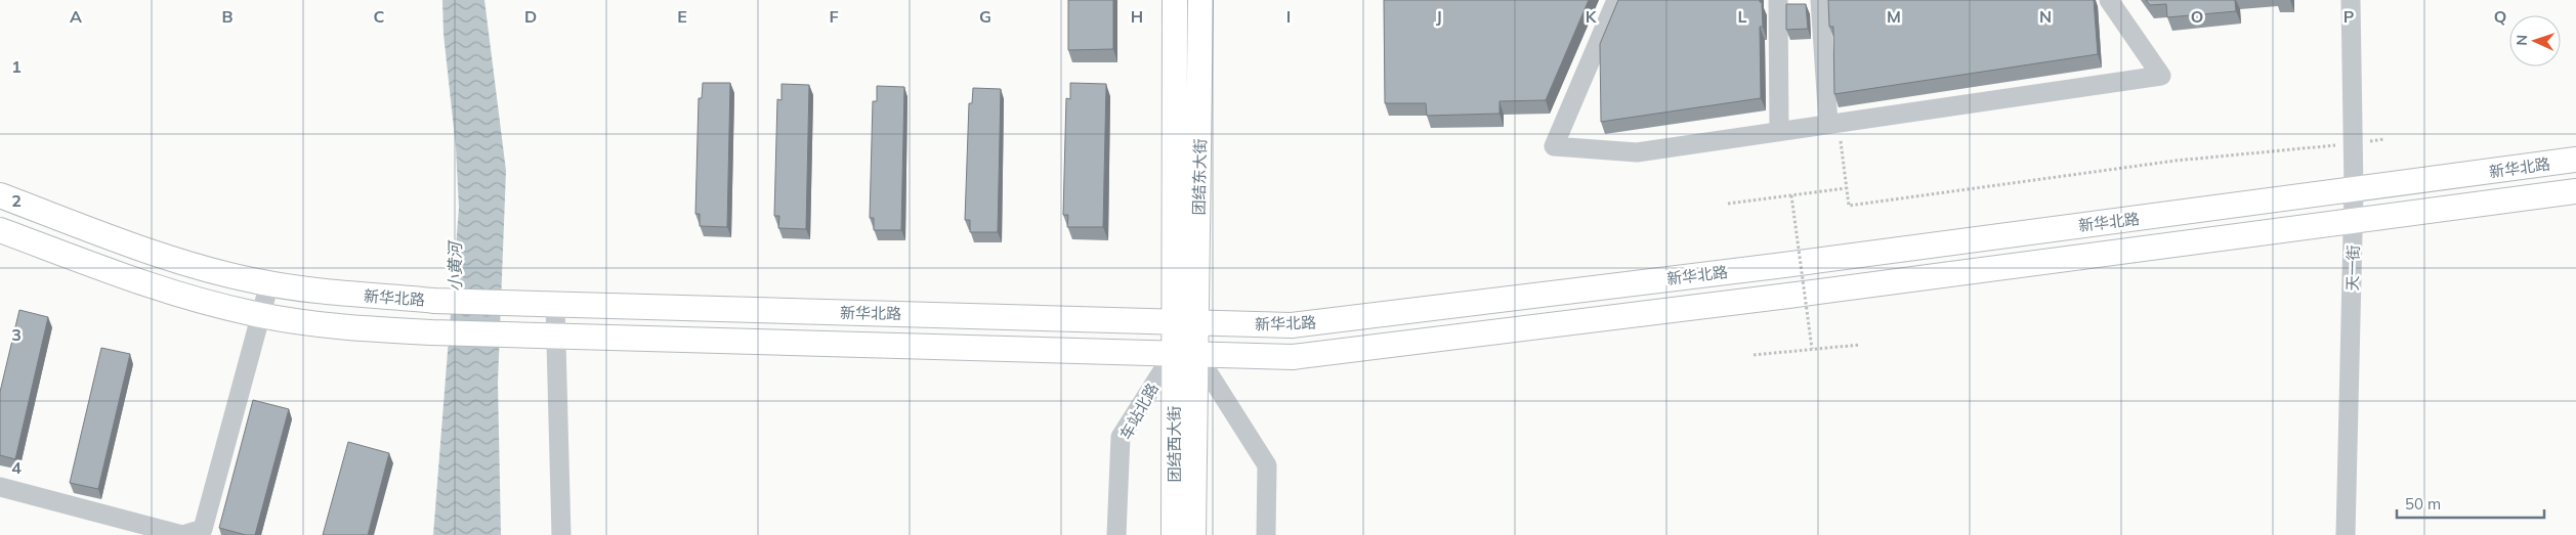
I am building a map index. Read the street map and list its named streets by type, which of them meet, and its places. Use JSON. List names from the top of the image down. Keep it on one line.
{"streets":{"main road":["新华北路","团结东大街","团结西大街"],"street":["天一街","车站北路"]},"crossings":[["新华北路","团结东大街"],["新华北路","天一街"],["新华北路","车站北路"],["新华北路","团结西大街"],["团结东大街","车站北路"],["团结东大街","团结西大街"],["车站北路","团结西大街"]],"water":["小黄河"],"scale_bar":"50 m","north":"left","grid":{"columns":["A","B","C","D","E","F","G","H","I","J","K","L","M","N","O","P","Q"],"rows":["1","2","3","4"]}}
